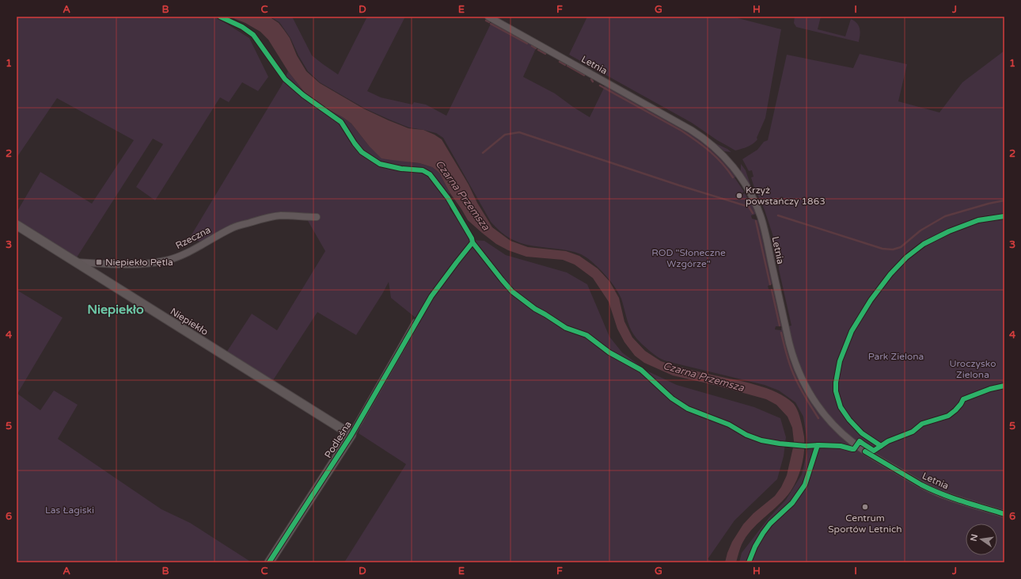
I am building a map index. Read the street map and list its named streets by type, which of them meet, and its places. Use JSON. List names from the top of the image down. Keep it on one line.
{"streets":{"street":["Letnia","Rzeczna","Niepiekło","Podleśna"]},"crossings":[["Rzeczna","Niepiekło"],["Niepiekło","Podleśna"]],"districts":["Niepiekło"],"water":["Czarna Przemsza"],"parks":["ROD \"Słoneczne Wzgórze\"","Park Zielona","Uroczysko Zielona","Las Łagiski"],"places":{"other":["Krzyż powstańczy 1863","Centrum Sportów Letnich"],"transit":["Niepiekło Pętla"]},"north":"left","grid":{"columns":["A","B","C","D","E","F","G","H","I","J"],"rows":["1","2","3","4","5","6"]}}
